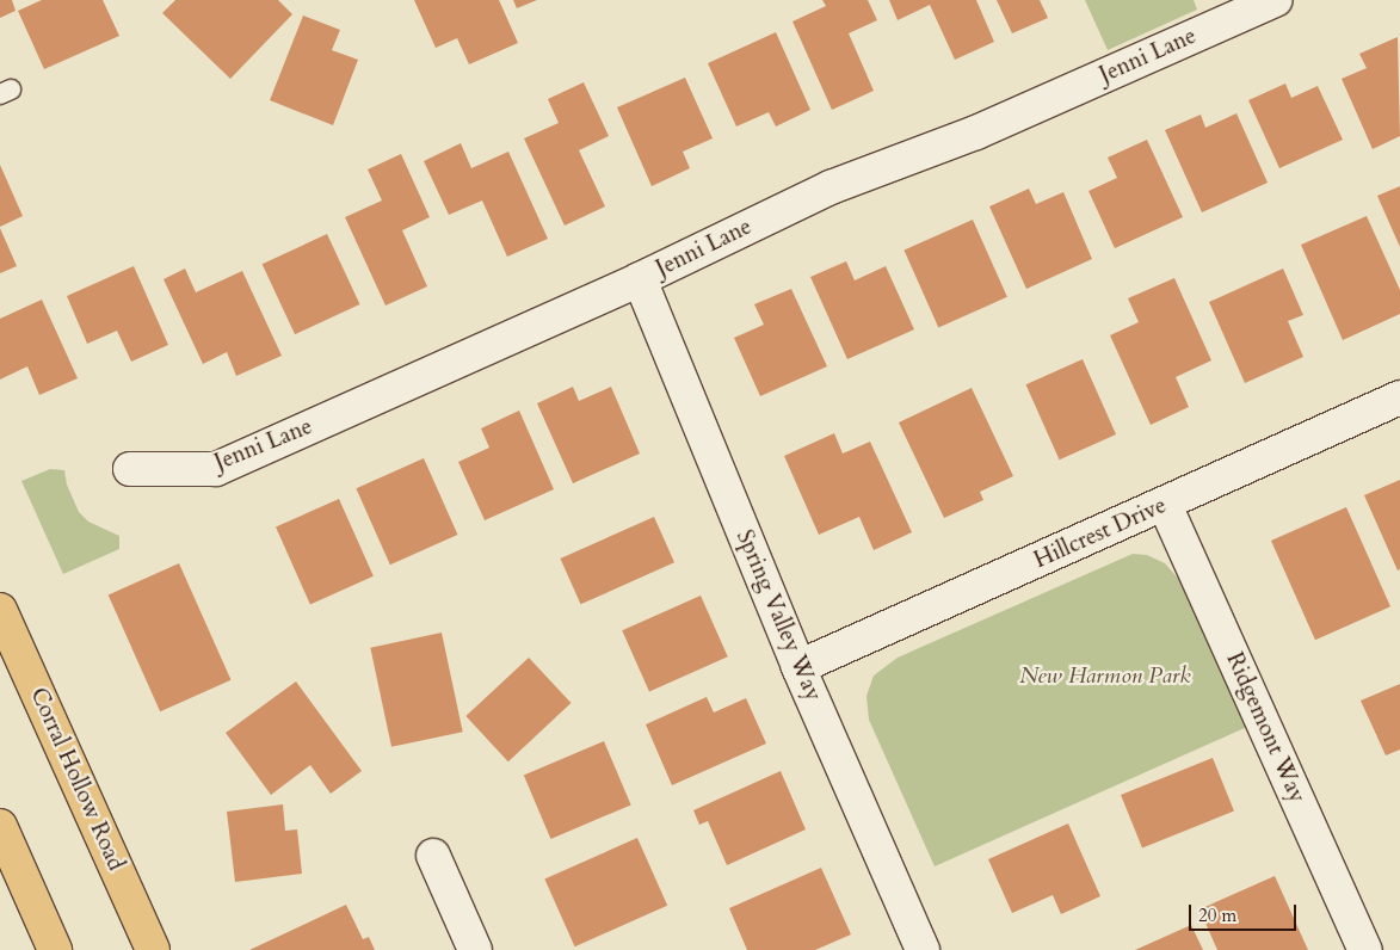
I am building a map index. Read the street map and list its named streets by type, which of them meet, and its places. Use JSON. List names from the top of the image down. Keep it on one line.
{"streets":{"main road":["Corral Hollow Road"],"street":["Jenni Lane","Hillcrest Drive","Spring Valley Way","Ridgemont Way"]},"crossings":[["Jenni Lane","Spring Valley Way"],["Hillcrest Drive","Spring Valley Way"],["Hillcrest Drive","Ridgemont Way"]],"parks":["New Harmon Park"],"scale_bar":"20 m"}
